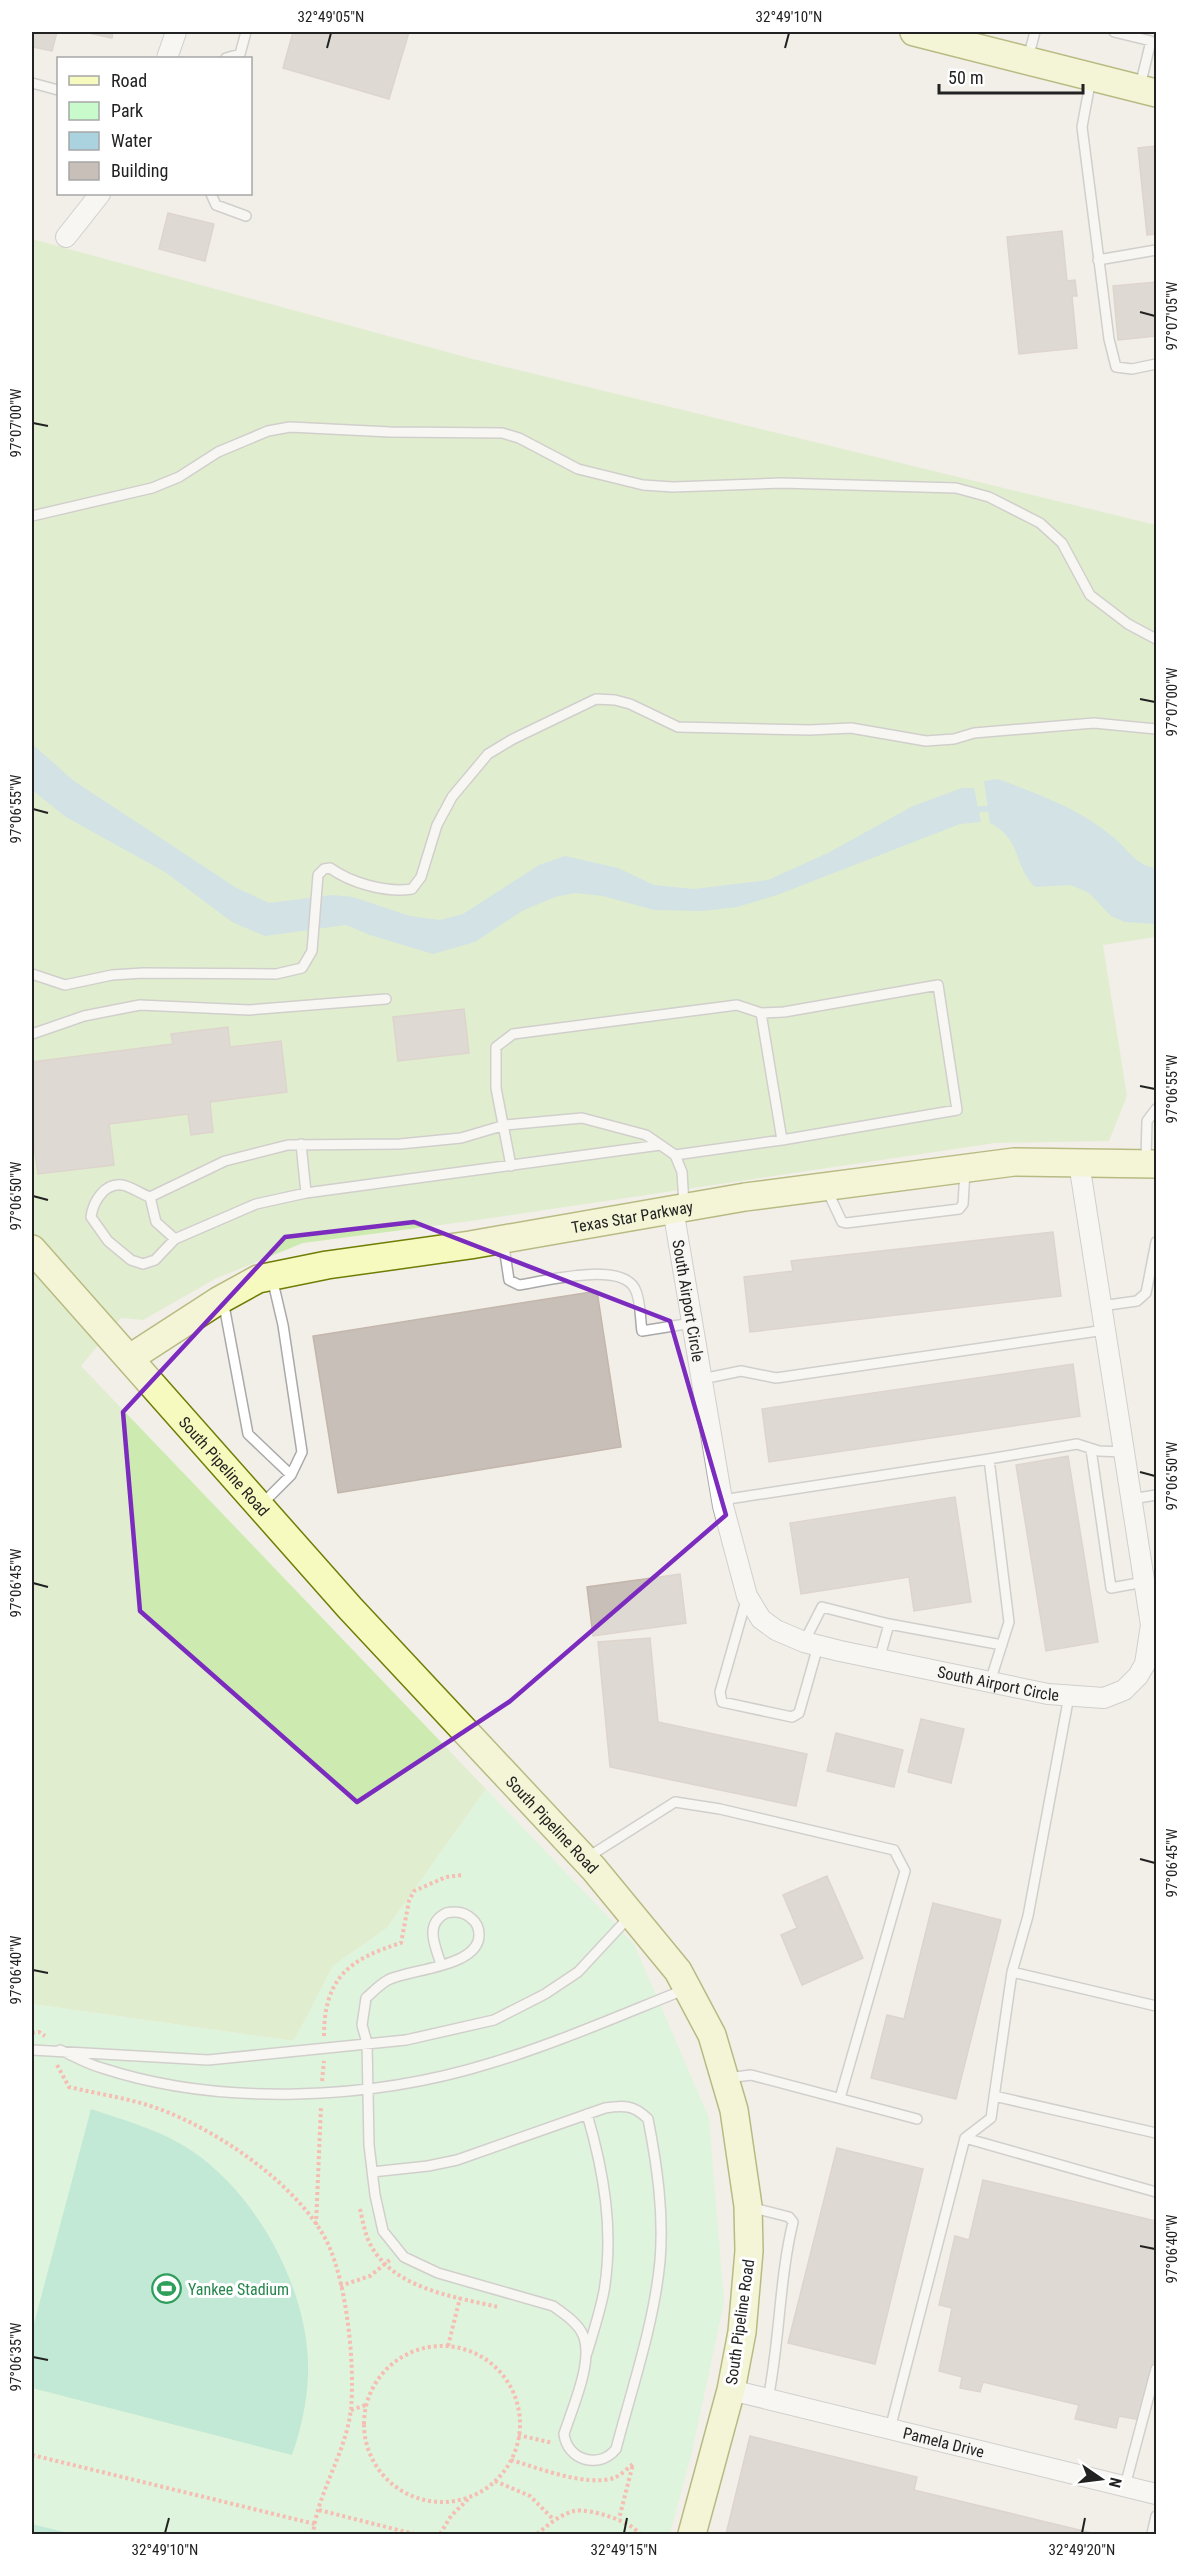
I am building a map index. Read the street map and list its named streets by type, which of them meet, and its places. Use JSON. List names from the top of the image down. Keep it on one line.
{"streets":{"street":["Texas Star Parkway","South Airport Circle","South Pipeline Road","Pamela Drive"]},"crossings":[["Texas Star Parkway","South Airport Circle"],["Texas Star Parkway","South Pipeline Road"],["South Pipeline Road","Pamela Drive"]],"places":{"sports":["Yankee Stadium"]},"legend":["Road","Park","Water","Building"],"scale_bar":"50 m","north":"right","coordinates":["32°49'05\"N","32°49'10\"N","97°07'05\"W","97°07'00\"W","97°06'55\"W","97°06'50\"W","97°06'45\"W","97°06'40\"W","97°06'35\"W","32°49'15\"N","32°49'20\"N"]}
